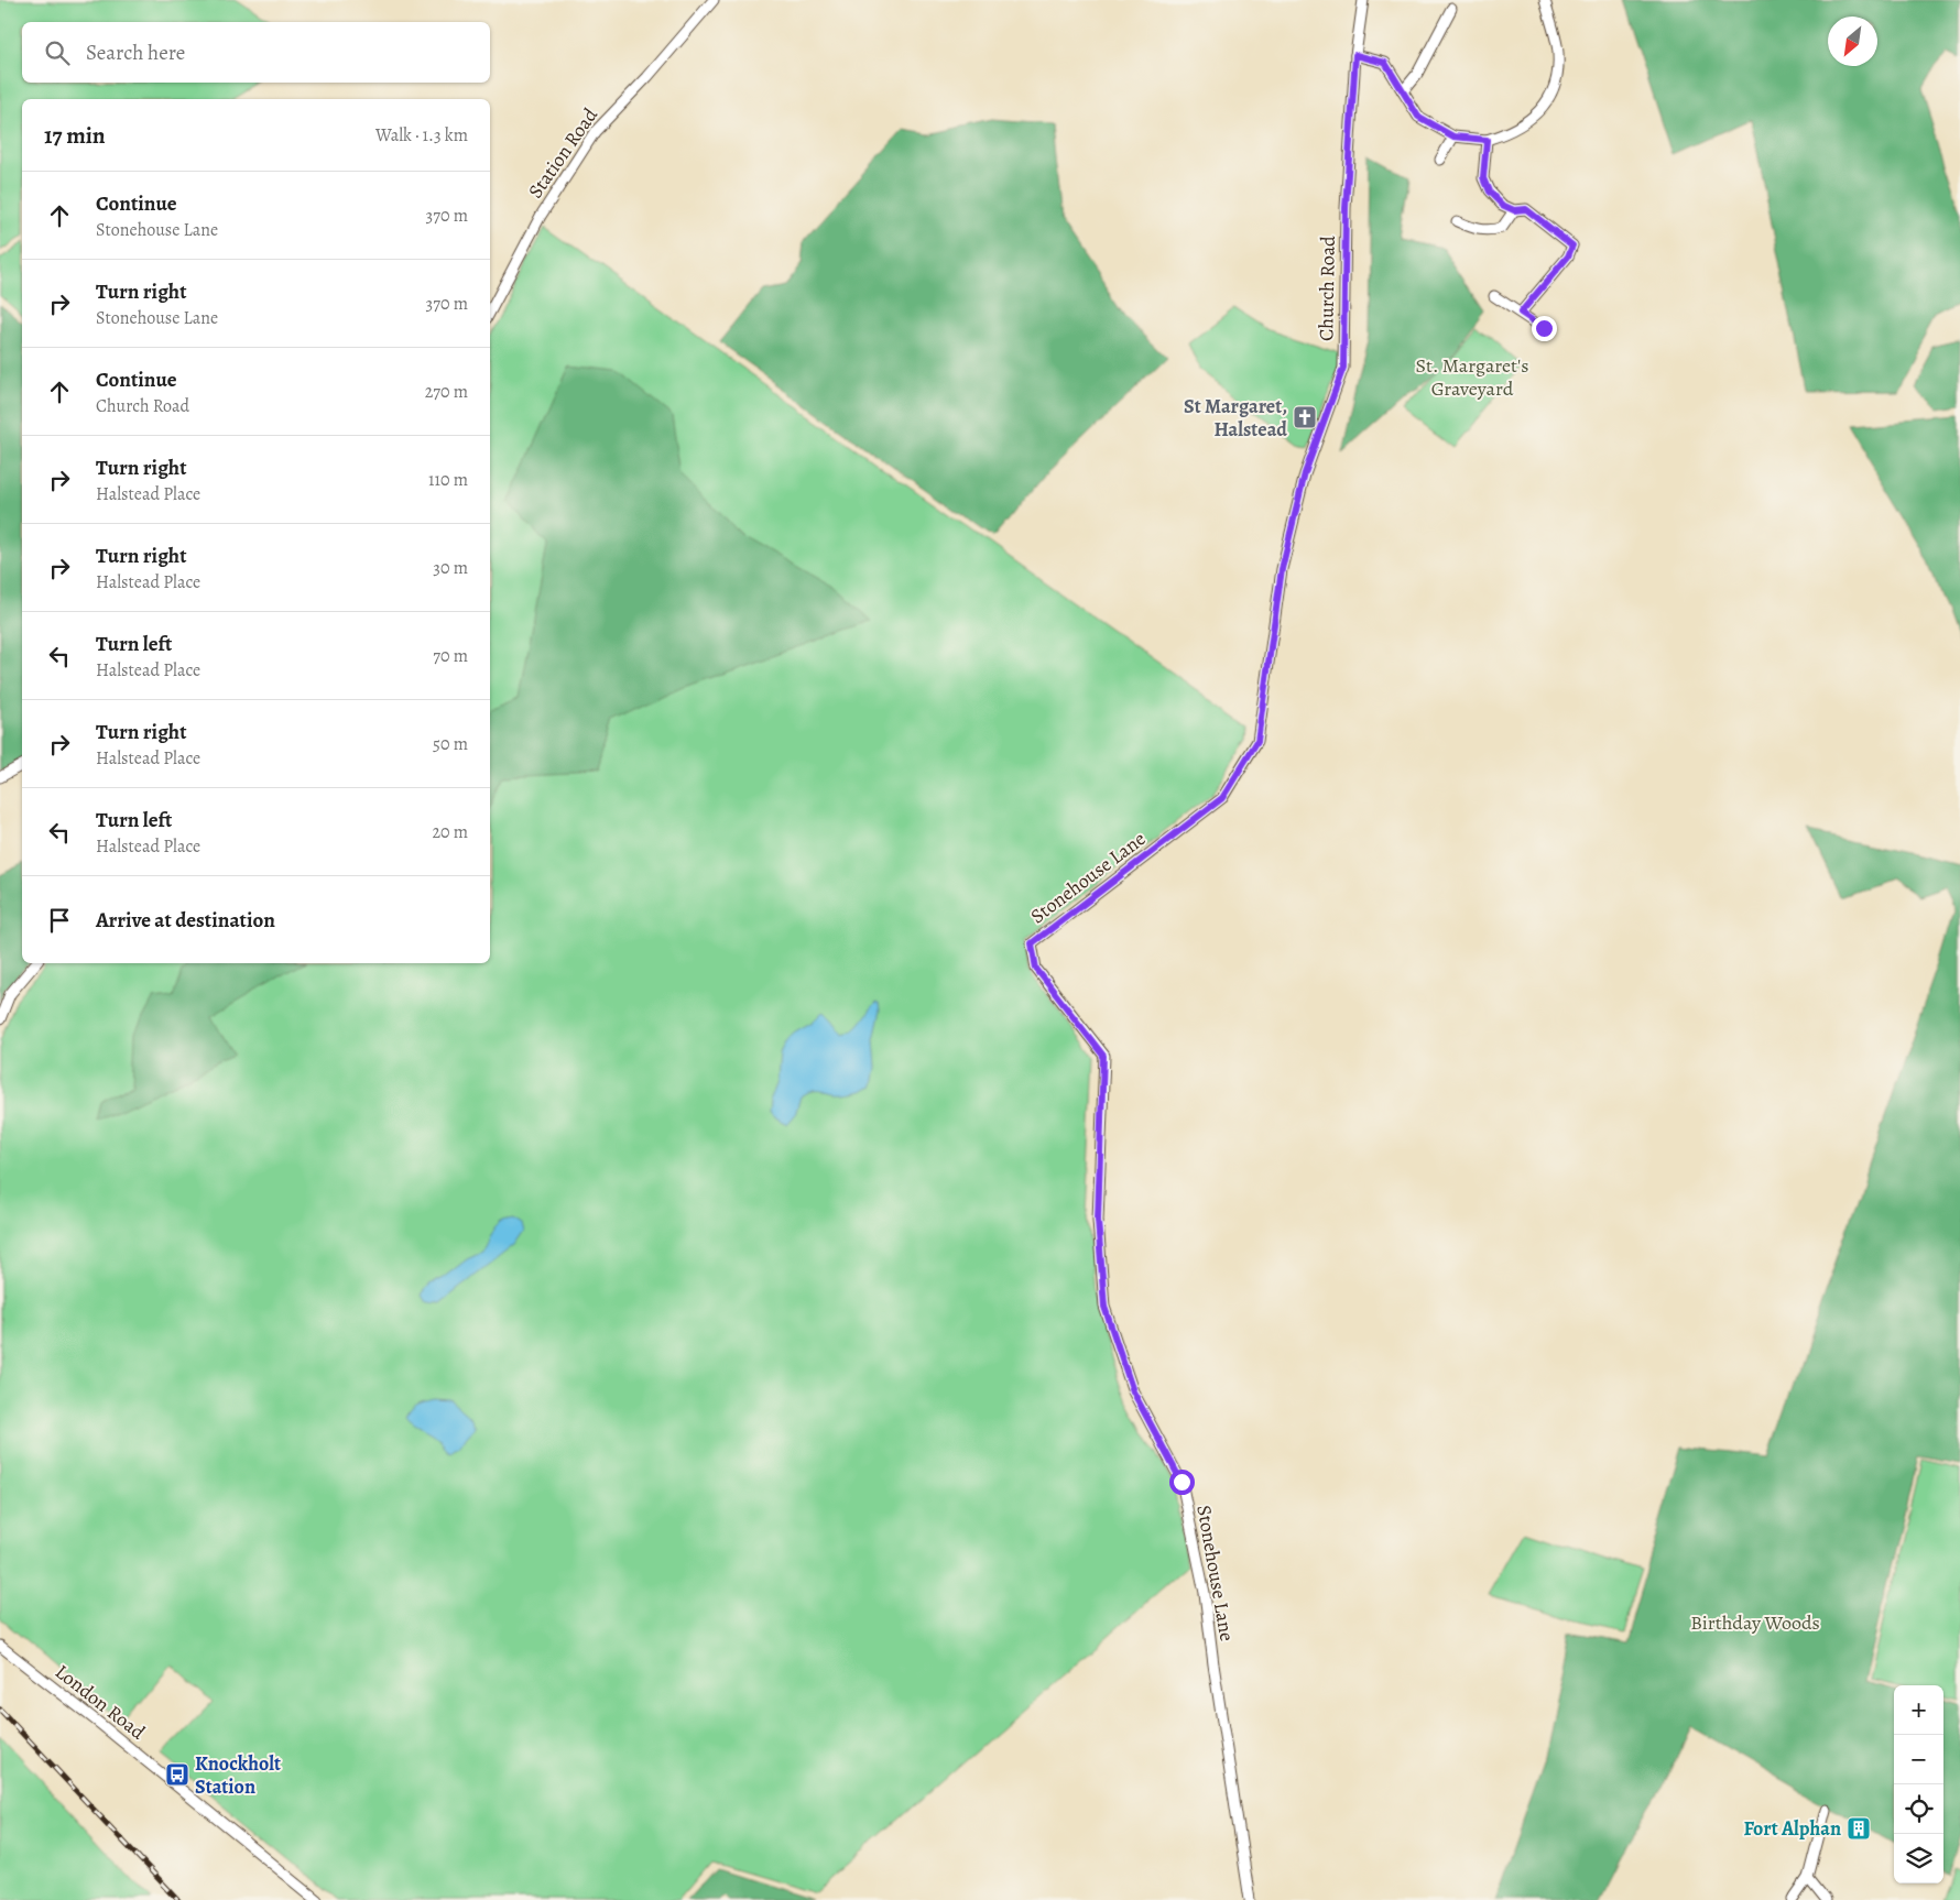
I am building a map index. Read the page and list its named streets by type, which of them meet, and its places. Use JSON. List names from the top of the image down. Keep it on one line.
{"streets":{"street":["Station Road","Church Road","Stonehouse Lane","London Road"]},"crossings":[["Church Road","Stonehouse Lane"]],"parks":["St. Margaret's Graveyard","Birthday Woods"],"places":{"church":["St Margaret, Halstead"],"bus stop":["Knockholt Station"],"building":["Fort Alphan"]},"north":"bottom left","page":{"search":"Search here","heading":["17 min","Walk · 1.3 km"],"list":[["Continue","Stonehouse Lane","370 m"],["Turn right","Stonehouse Lane","370 m"],["Continue","Church Road","270 m"],["Turn right","Halstead Place","110 m"],["Turn right","Halstead Place","30 m"],["Turn left","Halstead Place","70 m"],["Turn right","Halstead Place","50 m"],["Turn left","Halstead Place","20 m"],"Arrive at destination"],"map_buttons":["+","−"]}}
